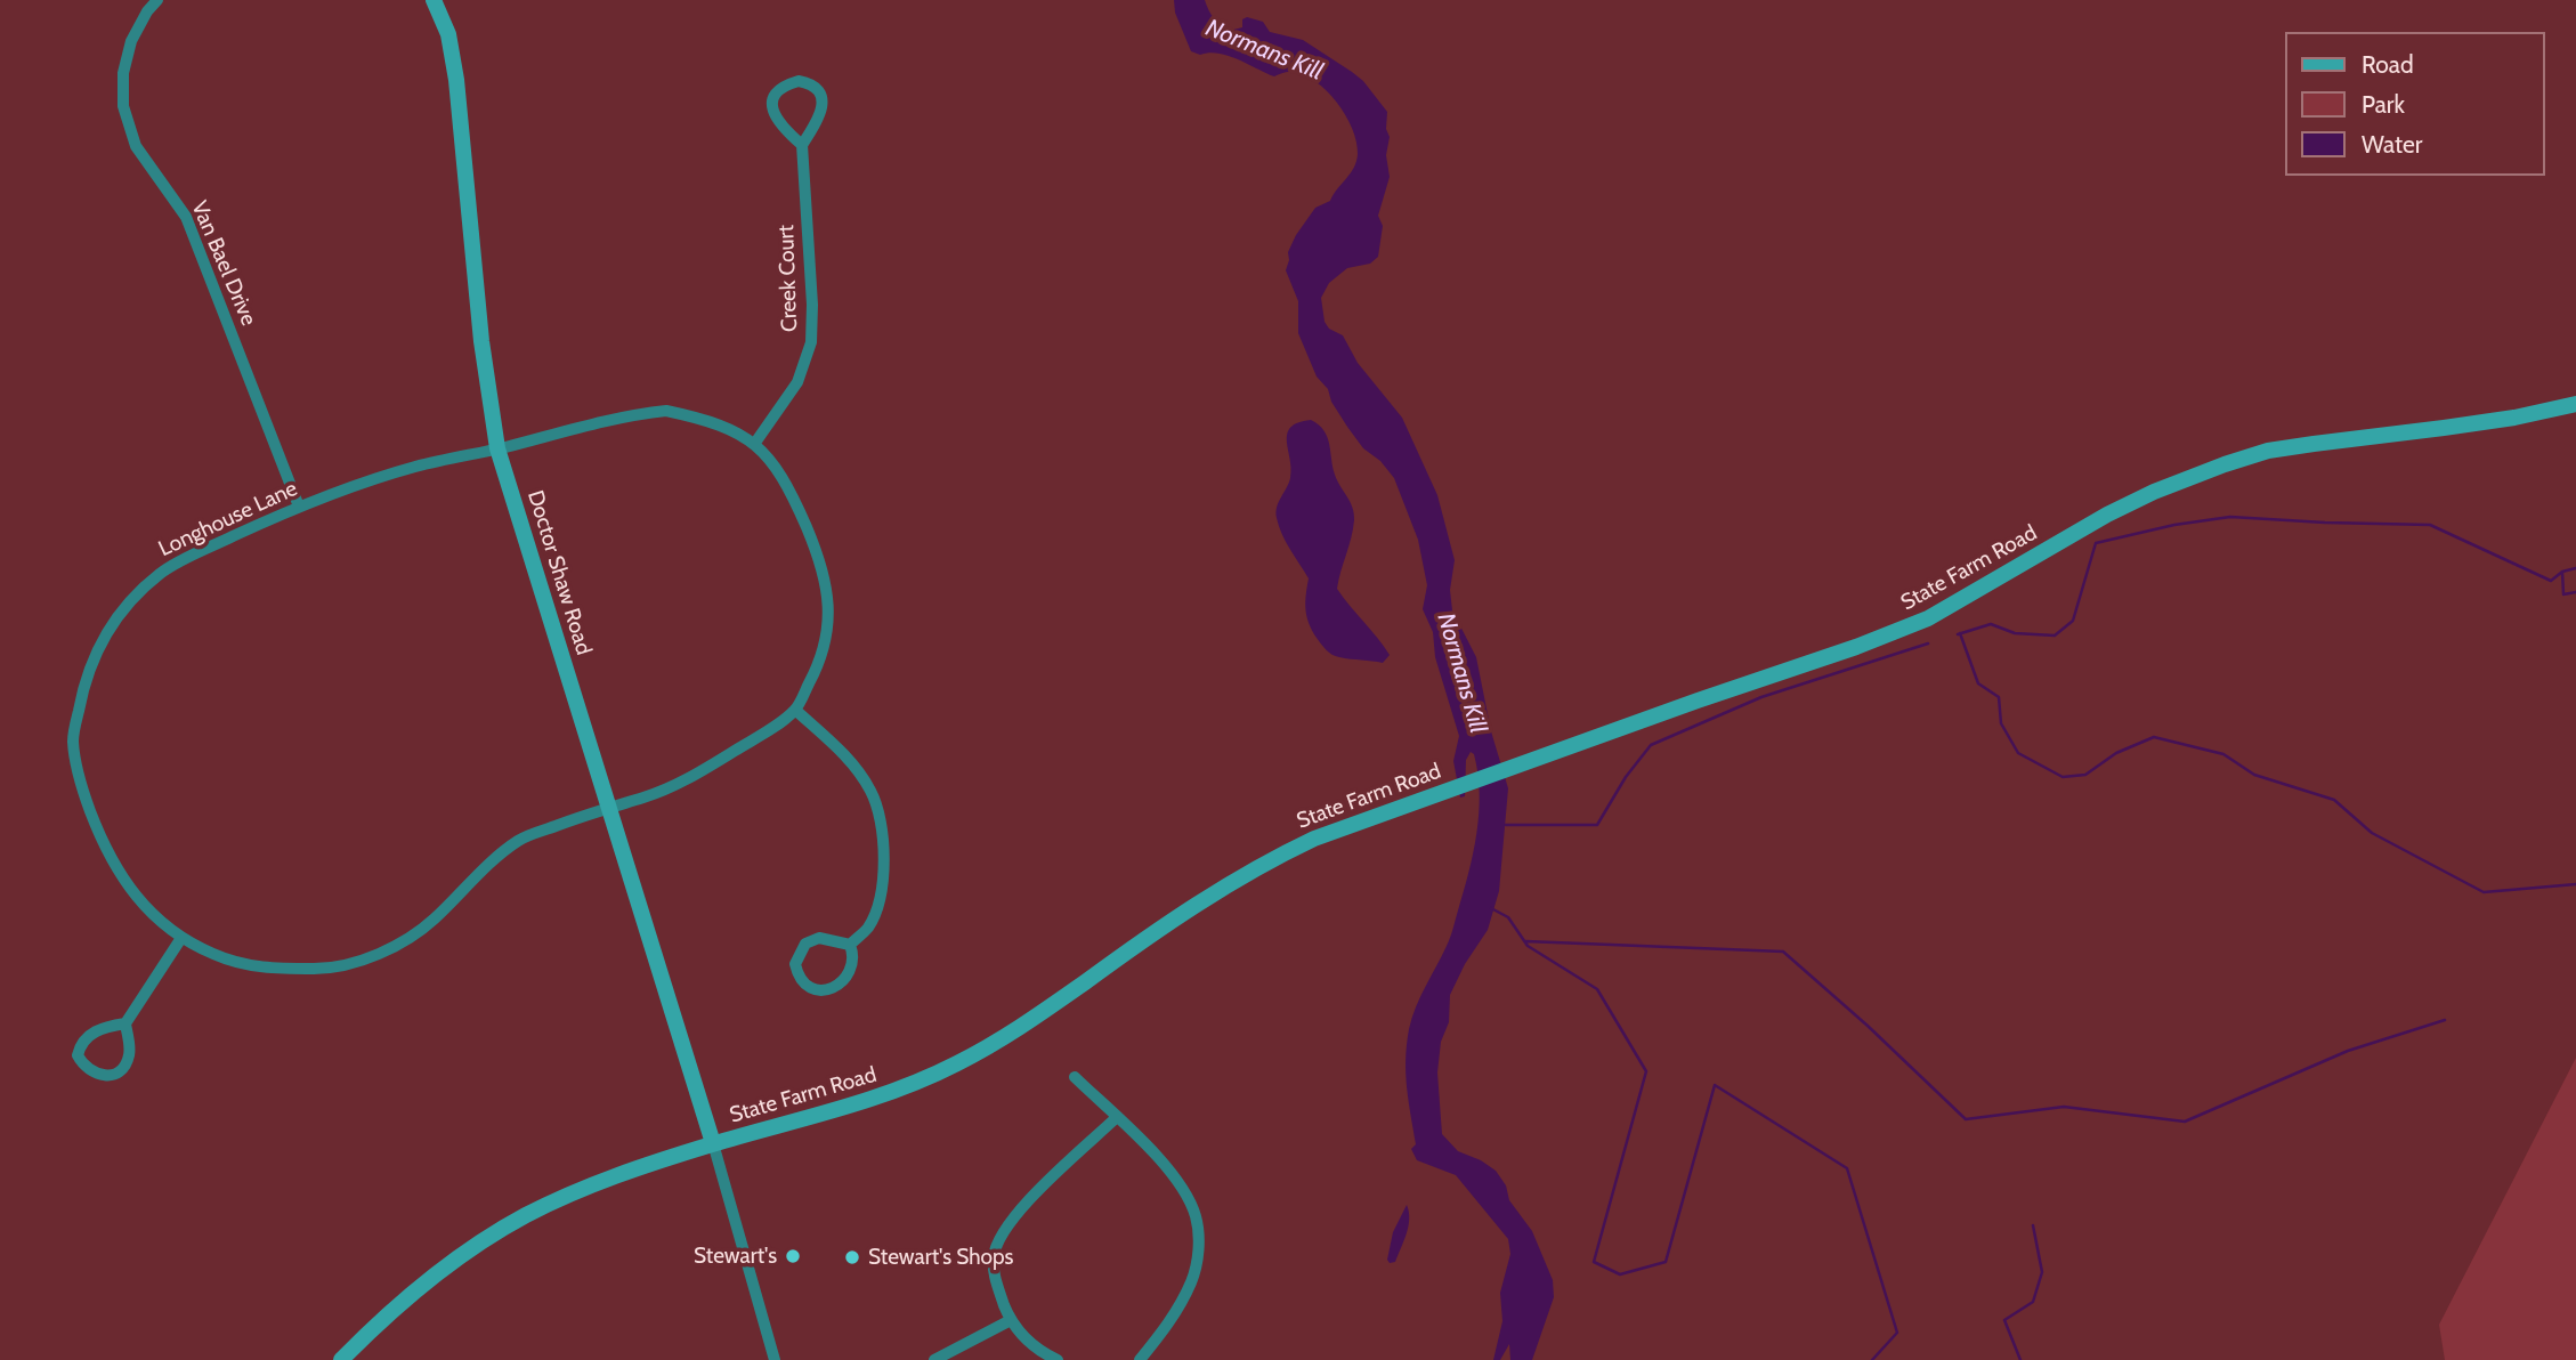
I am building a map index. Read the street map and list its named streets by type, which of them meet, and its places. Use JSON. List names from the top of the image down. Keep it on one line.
{"streets":{"main road":["State Farm Road","Doctor Shaw Road"],"street":["Van Bael Drive","Creek Court","Longhouse Lane"]},"crossings":[["Van Bael Drive","Longhouse Lane"],["Creek Court","Longhouse Lane"],["Longhouse Lane","Doctor Shaw Road"],["State Farm Road","Doctor Shaw Road"]],"water":["Normans Kill"],"places":["Stewart's","Stewart's Shops"],"legend":["Road","Park","Water"]}
